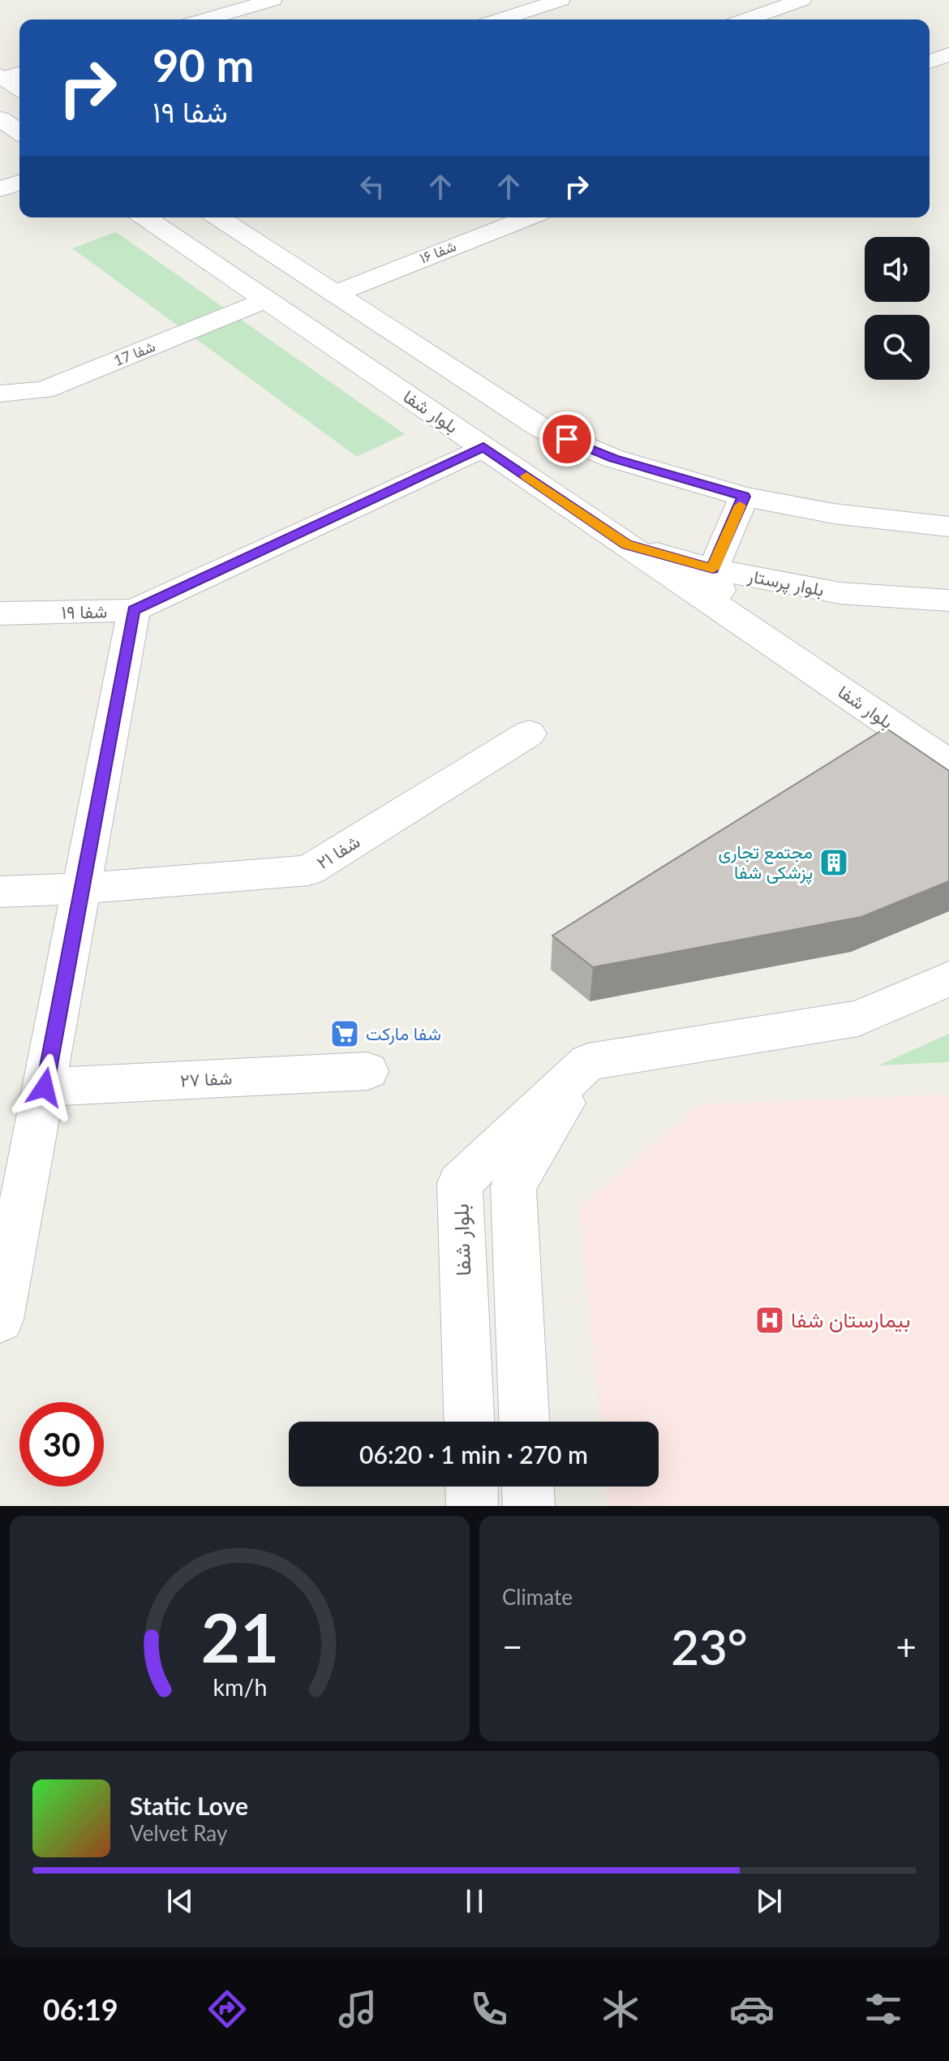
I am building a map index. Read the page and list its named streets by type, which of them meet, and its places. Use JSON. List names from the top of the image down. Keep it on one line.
{"streets":{"street":["شفا ۱۶","شفا 17","بلوار شفا","بلوار پرستار","شفا ۱۹","شفا ۲۱","شفا ۲۷"]},"crossings":[["شفا 17","بلوار شفا"],["بلوار شفا","بلوار پرستار"],["بلوار شفا","شفا ۱۹"]],"places":{"building":["مجتمع تجاری پزشکی شفا"],"supermarket":["شفا مارکت"],"hospital":["بیمارستان شفا"]},"page":{"turn":["90 m","شفا ۱۹"],"limit":"30","trip":"06:20 · 1 min · 270 m","tile":"Climate","heat":["−","23°","+"],"song":["Static Love","Velvet Ray"],"tabs":"06:19","gauge":["21","km/h"]}}
